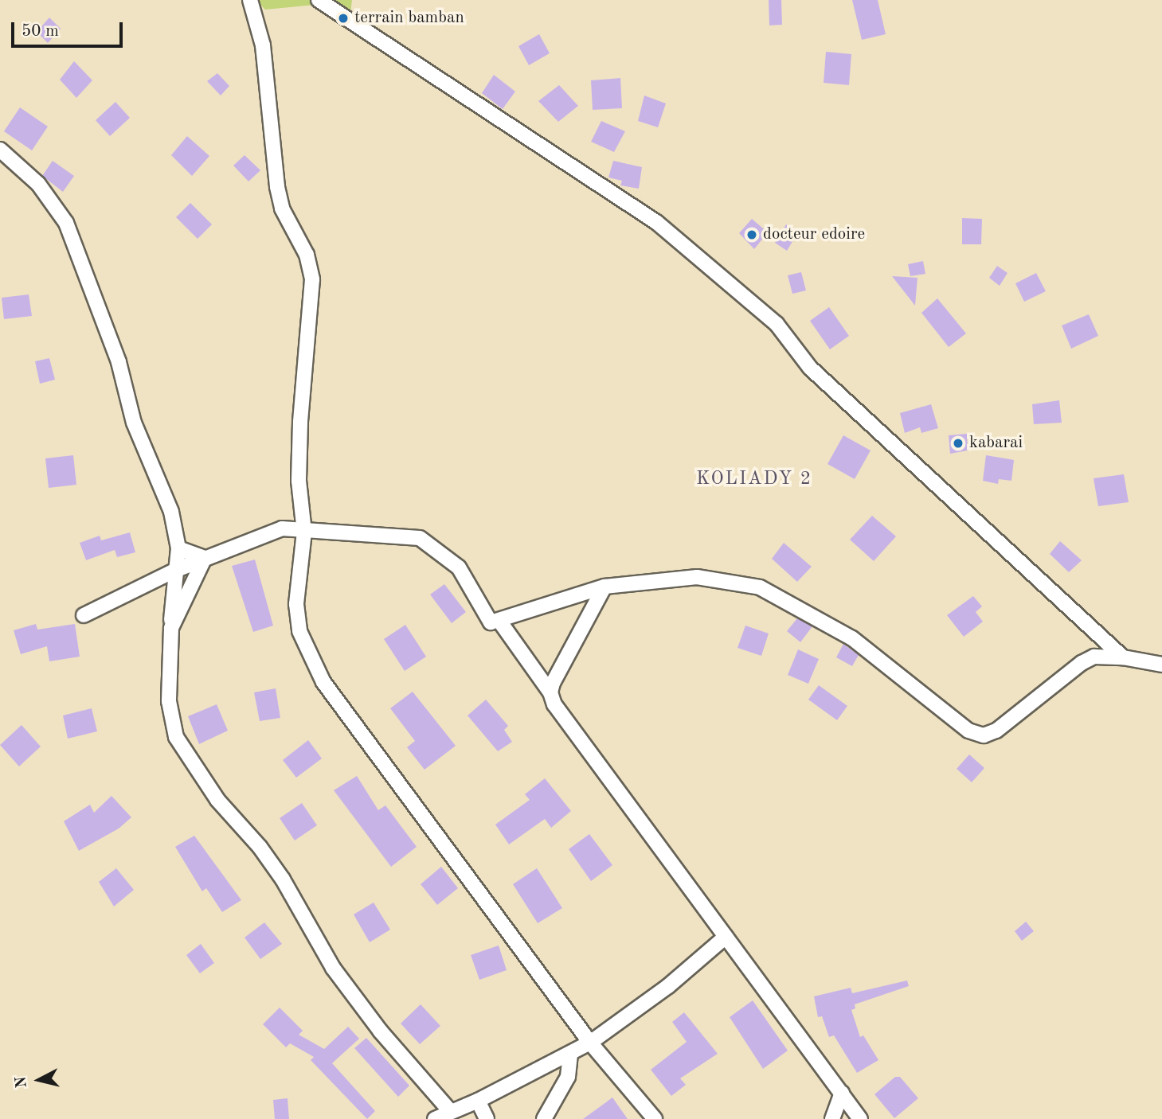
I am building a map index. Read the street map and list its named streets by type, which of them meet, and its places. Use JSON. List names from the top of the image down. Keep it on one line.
{"districts":["KOLIADY 2"],"places":["terrain bamban","docteur edoire","kabarai"],"scale_bar":"50 m","north":"left"}
